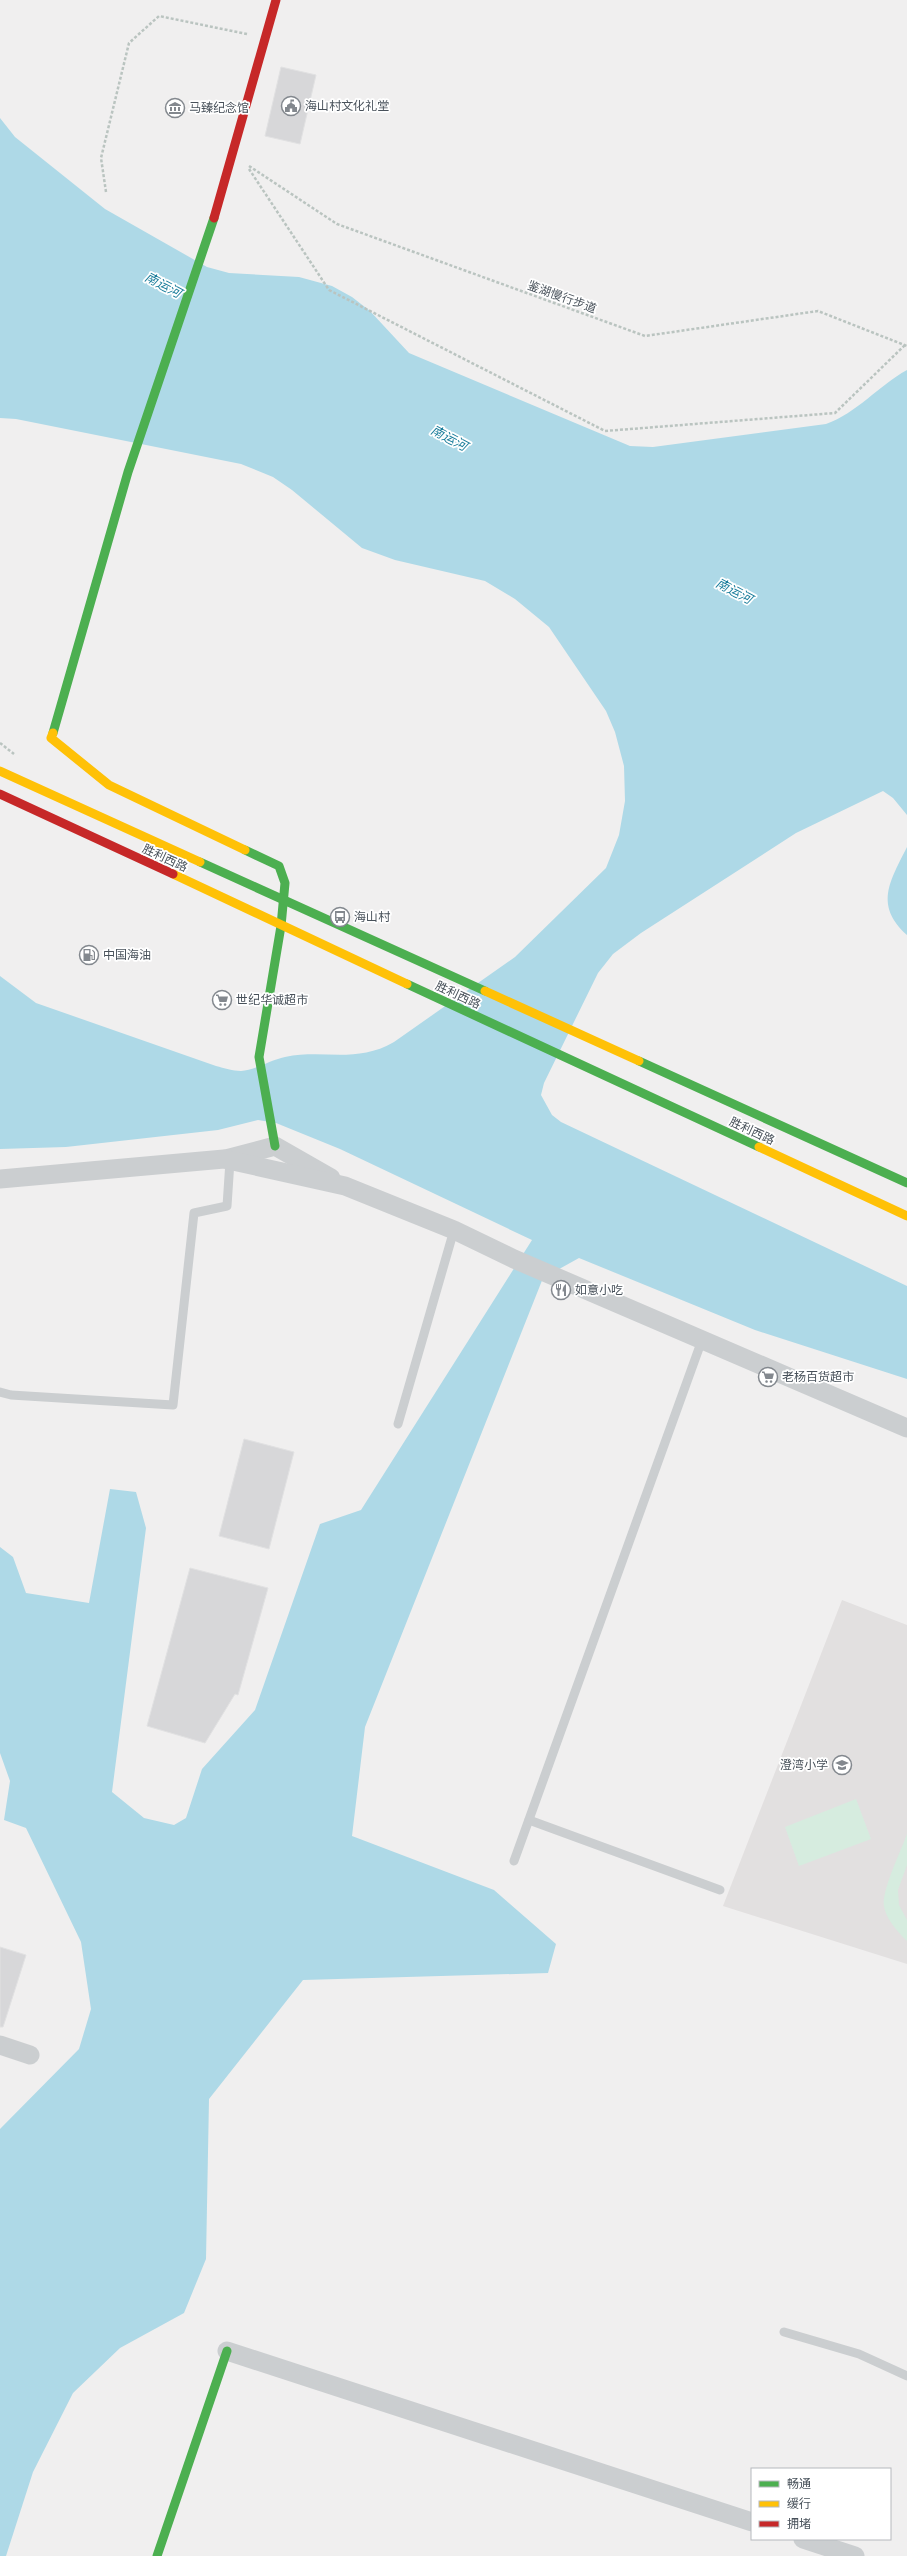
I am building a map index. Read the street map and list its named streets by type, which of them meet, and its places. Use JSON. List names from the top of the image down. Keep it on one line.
{"streets":{"main road":["胜利西路"],"path":["鉴湖慢行步道"]},"water":["南运河"],"places":{"public building":["海山村文化礼堂"],"museum":["马臻纪念馆"],"bus stop":["海山村"],"fuel station":["中国海油"],"supermarket":["世纪华诚超市","老杨百货超市"],"restaurant":["如意小吃"],"school or university":["澄湾小学"]},"legend":["畅通","缓行","拥堵"]}
